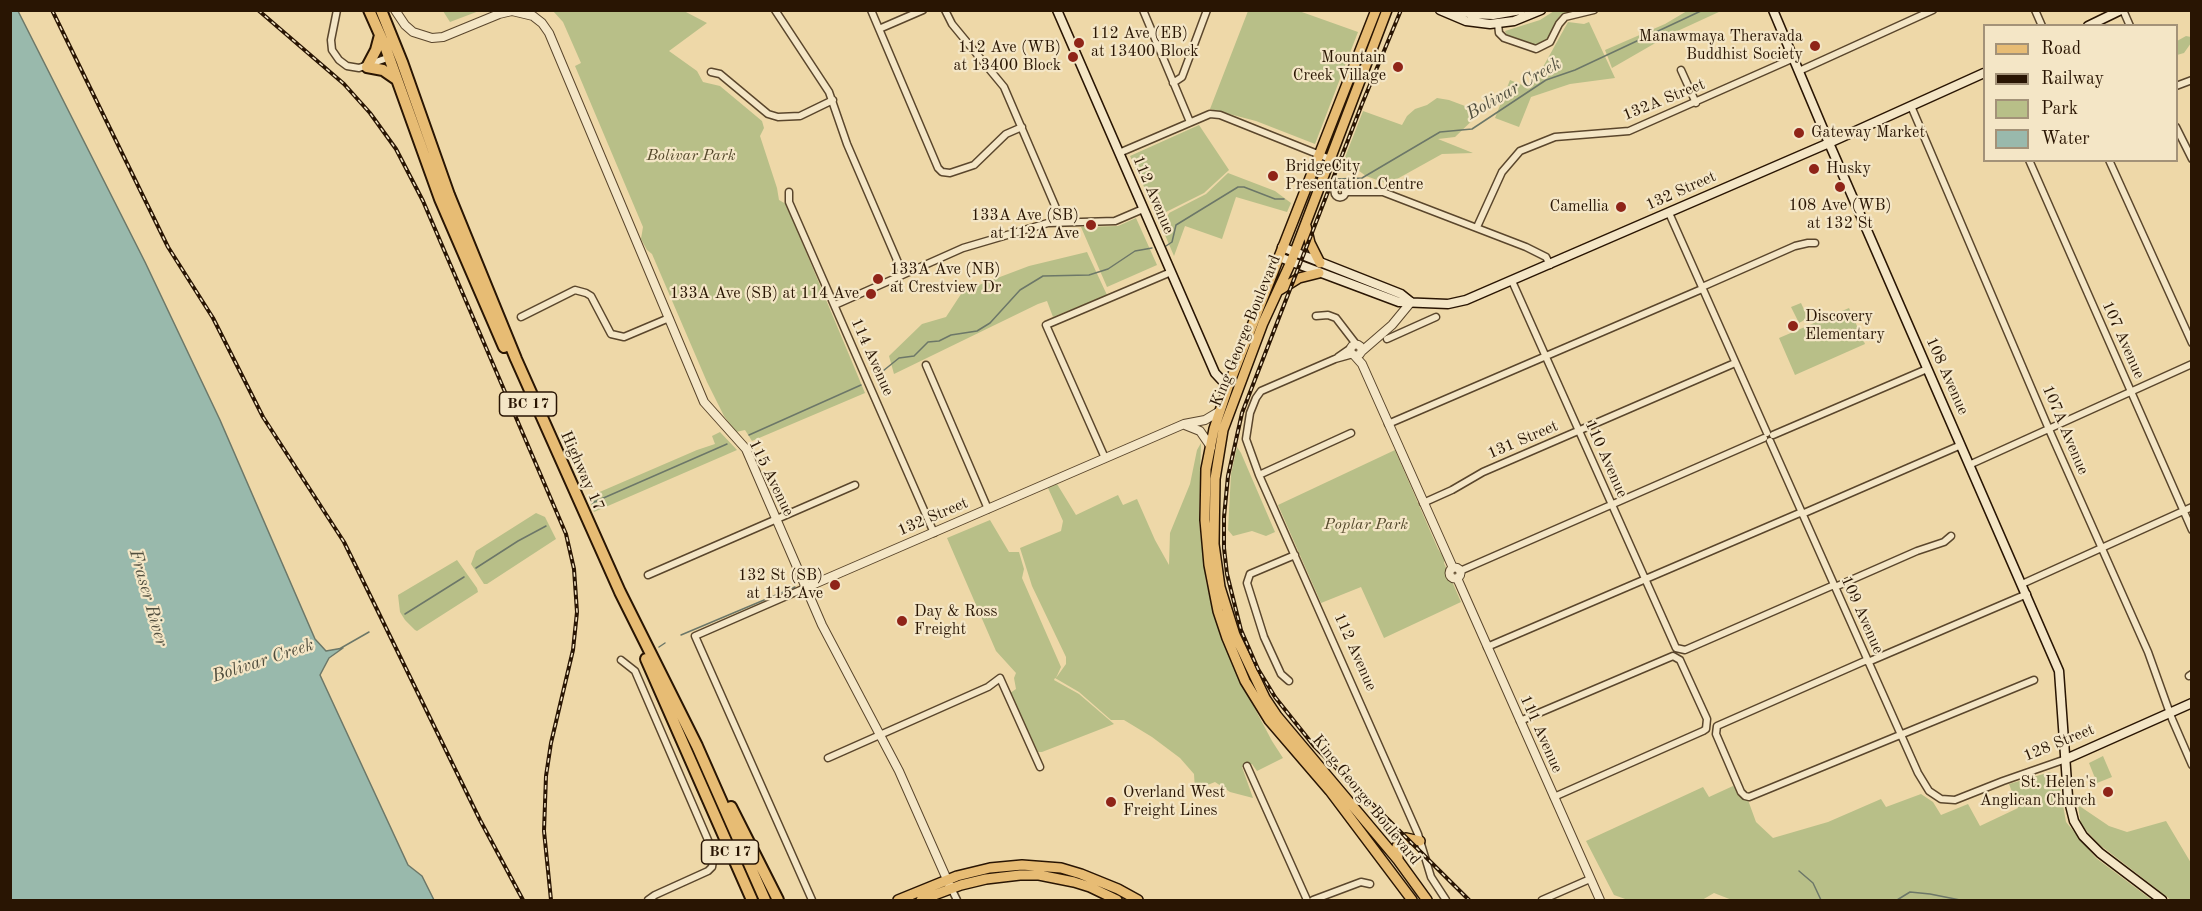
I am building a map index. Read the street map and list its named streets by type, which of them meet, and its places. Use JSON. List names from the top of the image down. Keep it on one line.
{"streets":{"highway":["BC 17","Highway 17"],"main road":["132 Street","112 Avenue","King George Boulevard","108 Avenue","128 Street"],"street":["132A Street","107 Avenue","114 Avenue","107A Avenue","131 Street","110 Avenue","115 Avenue","109 Avenue","111 Avenue"]},"crossings":[["132A Street","108 Avenue"],["132 Street","King George Boulevard"],["132 Street","114 Avenue"],["132 Street","108 Avenue"],["132 Street","107A Avenue"],["132 Street","110 Avenue"],["132 Street","115 Avenue"],["132 Street","109 Avenue"],["112 Avenue","King George Boulevard"],["112 Avenue","111 Avenue"],["108 Avenue","128 Street"],["107A Avenue","128 Street"],["131 Street","110 Avenue"],["131 Street","109 Avenue"],["131 Street","111 Avenue"],["110 Avenue","109 Avenue"],["109 Avenue","128 Street"]],"water":["Bolivar Creek","Fraser River"],"parks":["Bolivar Park","Poplar Park"],"places":["112 Ave (EB) at 13400 Block","Manawmaya Theravada Buddhist Society","112 Ave (WB) at 13400 Block","Mountain Creek Village","Gateway Market","Husky","BridgeCity Presentation Centre","108 Ave (WB) at 132 St","Camellia","133A Ave (SB) at 112A Ave","133A Ave (NB) at Crestview Dr","133A Ave (SB) at 114 Ave","Discovery Elementary","132 St (SB) at 115 Ave","Day & Ross Freight","St. Helen's Anglican Church","Overland West Freight Lines"],"legend":["Road","Railway","Park","Water"]}
